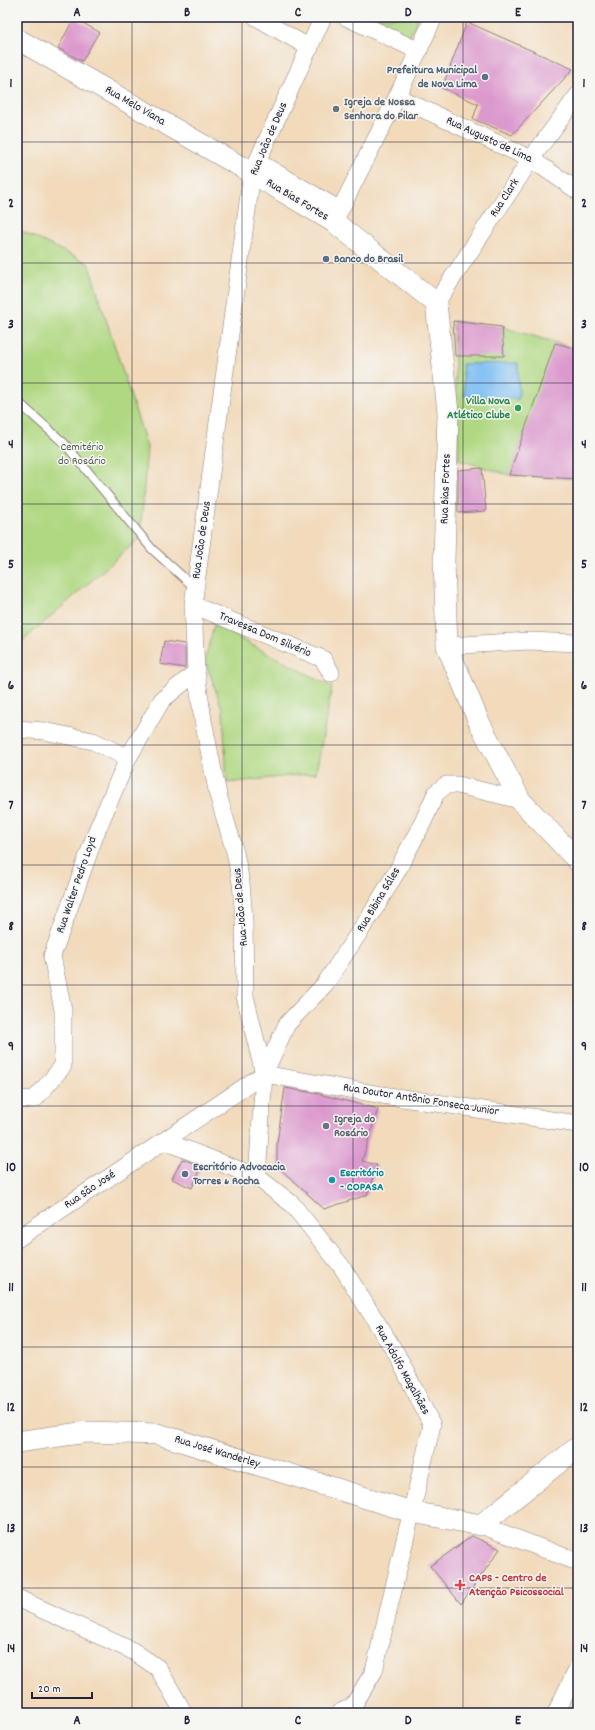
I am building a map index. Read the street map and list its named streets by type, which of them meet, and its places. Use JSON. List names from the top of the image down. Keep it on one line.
{"streets":{"street":["Rua Melo Viana","Rua João de Deus","Rua Augusto de Lima","Rua Clark","Rua Bias Fortes","Travessa Dom Silvério","Rua Walter Pedro Loyd","Rua Bibina Sáles","Rua Doutor Antônio Fonseca Junior","Rua São José","Rua Adolfo Magalhães","Rua José Wanderley"]},"crossings":[["Rua Melo Viana","Rua João de Deus"],["Rua Melo Viana","Rua Bias Fortes"],["Rua João de Deus","Rua Bias Fortes"],["Rua João de Deus","Travessa Dom Silvério"],["Rua João de Deus","Rua Walter Pedro Loyd"],["Rua João de Deus","Rua Bibina Sáles"],["Rua João de Deus","Rua Doutor Antônio Fonseca Junior"],["Rua João de Deus","Rua São José"],["Rua Augusto de Lima","Rua Clark"],["Rua Clark","Rua Bias Fortes"],["Rua Bias Fortes","Rua Bibina Sáles"],["Rua Bibina Sáles","Rua Doutor Antônio Fonseca Junior"],["Rua Bibina Sáles","Rua São José"],["Rua Doutor Antônio Fonseca Junior","Rua São José"],["Rua São José","Rua Adolfo Magalhães"],["Rua Adolfo Magalhães","Rua José Wanderley"]],"parks":["Cemitério do Rosário"],"places":{"other":["Prefeitura Municipal de Nova Lima","Igreja de Nossa Senhora do Pilar","Banco do Brasil","Villa Nova Atlético Clube","Igreja do Rosário","Escritório Advocacia Torres & Rocha","Escritório - COPASA"],"health":["CAPS - Centro de Atenção Psicossocial"]},"scale_bar":"20 m","grid":{"columns":["A","B","C","D","E"],"rows":["1","2","3","4","5","6","7","8","9","10","11","12","13","14"]}}
